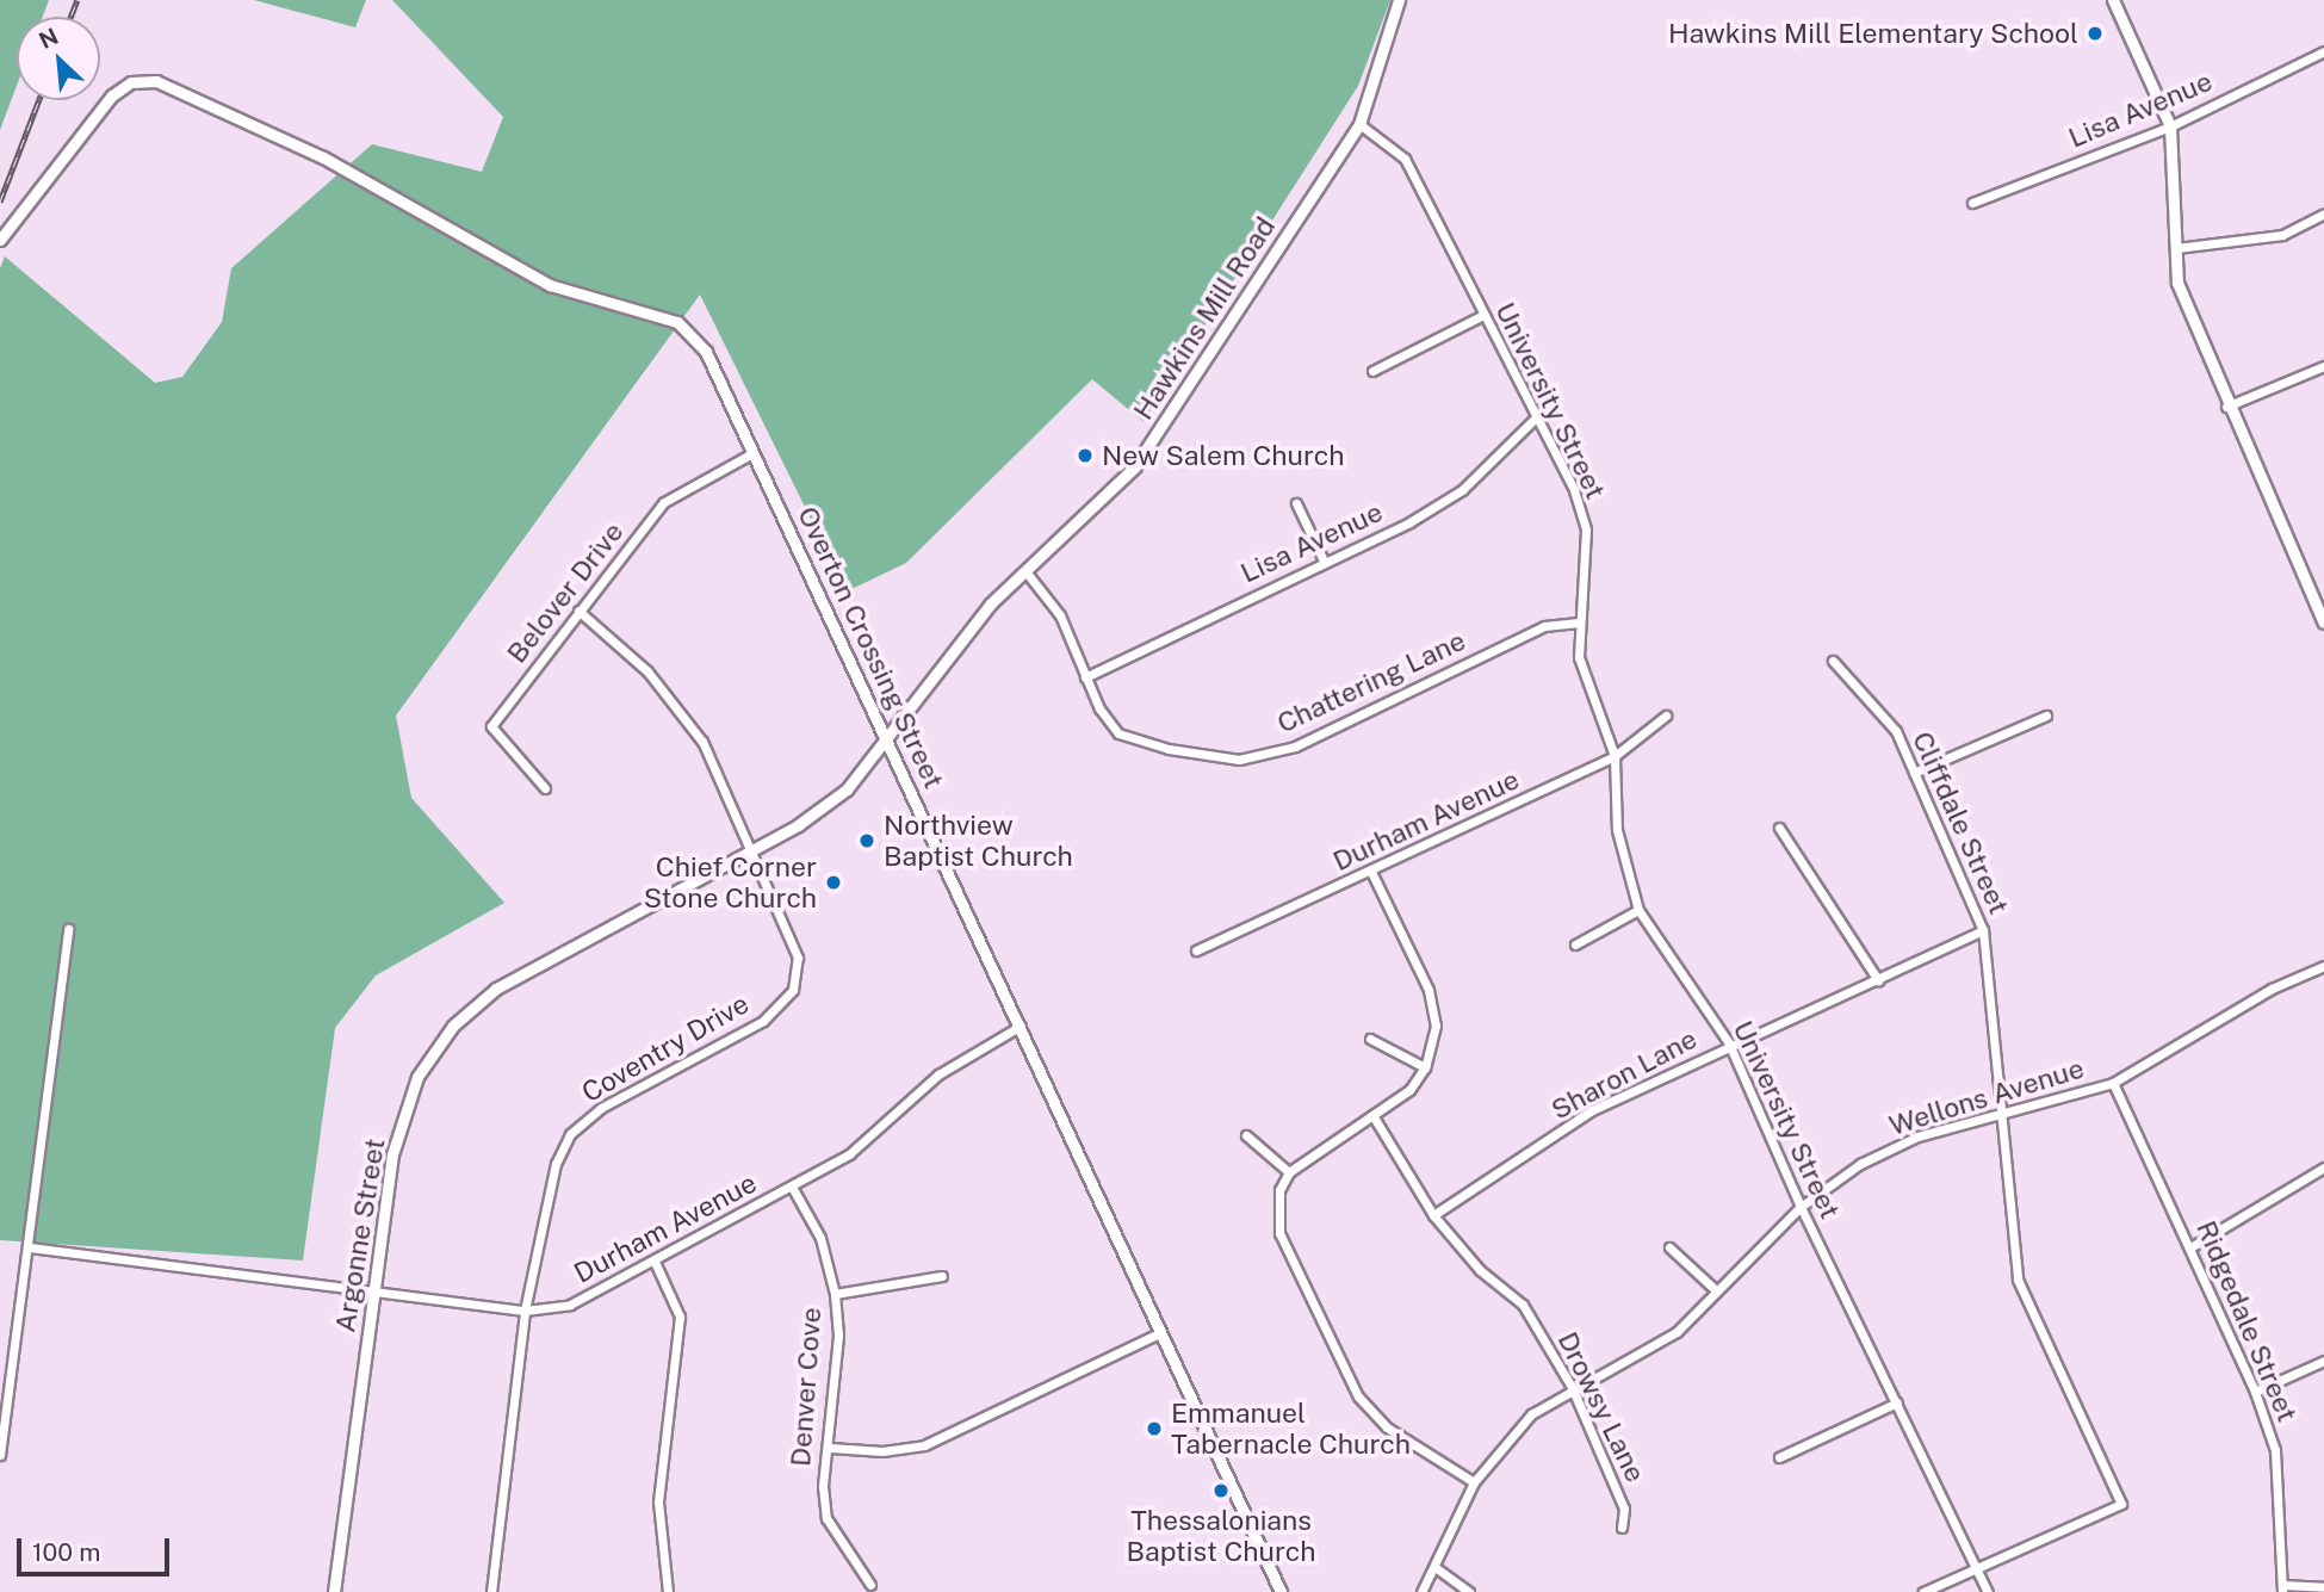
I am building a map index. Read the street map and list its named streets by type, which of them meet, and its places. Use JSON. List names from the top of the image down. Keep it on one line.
{"streets":{"street":["Lisa Avenue","Hawkins Mill Road","University Street","Belover Drive","Overton Crossing Street","Chattering Lane","Durham Avenue","Cliffdale Street","Coventry Drive","Sharon Lane","Wellons Avenue","Argonne Street","Ridgedale Street","Denver Cove","Drowsy Lane"]},"crossings":[["Lisa Avenue","University Street"],["Lisa Avenue","Chattering Lane"],["Hawkins Mill Road","University Street"],["Hawkins Mill Road","Overton Crossing Street"],["Hawkins Mill Road","Chattering Lane"],["Hawkins Mill Road","Argonne Street"],["University Street","Chattering Lane"],["University Street","Durham Avenue"],["University Street","Cliffdale Street"],["University Street","Sharon Lane"],["University Street","Wellons Avenue"],["Belover Drive","Overton Crossing Street"],["Belover Drive","Coventry Drive"],["Overton Crossing Street","Durham Avenue"],["Overton Crossing Street","Argonne Street"],["Durham Avenue","Coventry Drive"],["Durham Avenue","Argonne Street"],["Durham Avenue","Denver Cove"],["Cliffdale Street","Sharon Lane"],["Cliffdale Street","Wellons Avenue"],["Coventry Drive","Argonne Street"],["Sharon Lane","Drowsy Lane"],["Wellons Avenue","Ridgedale Street"],["Wellons Avenue","Drowsy Lane"]],"places":["Hawkins Mill Elementary School","New Salem Church","Northview Baptist Church","Chief Corner Stone Church","Emmanuel Tabernacle Church","Thessalonians Baptist Church"],"scale_bar":"100 m","north":"top left"}
